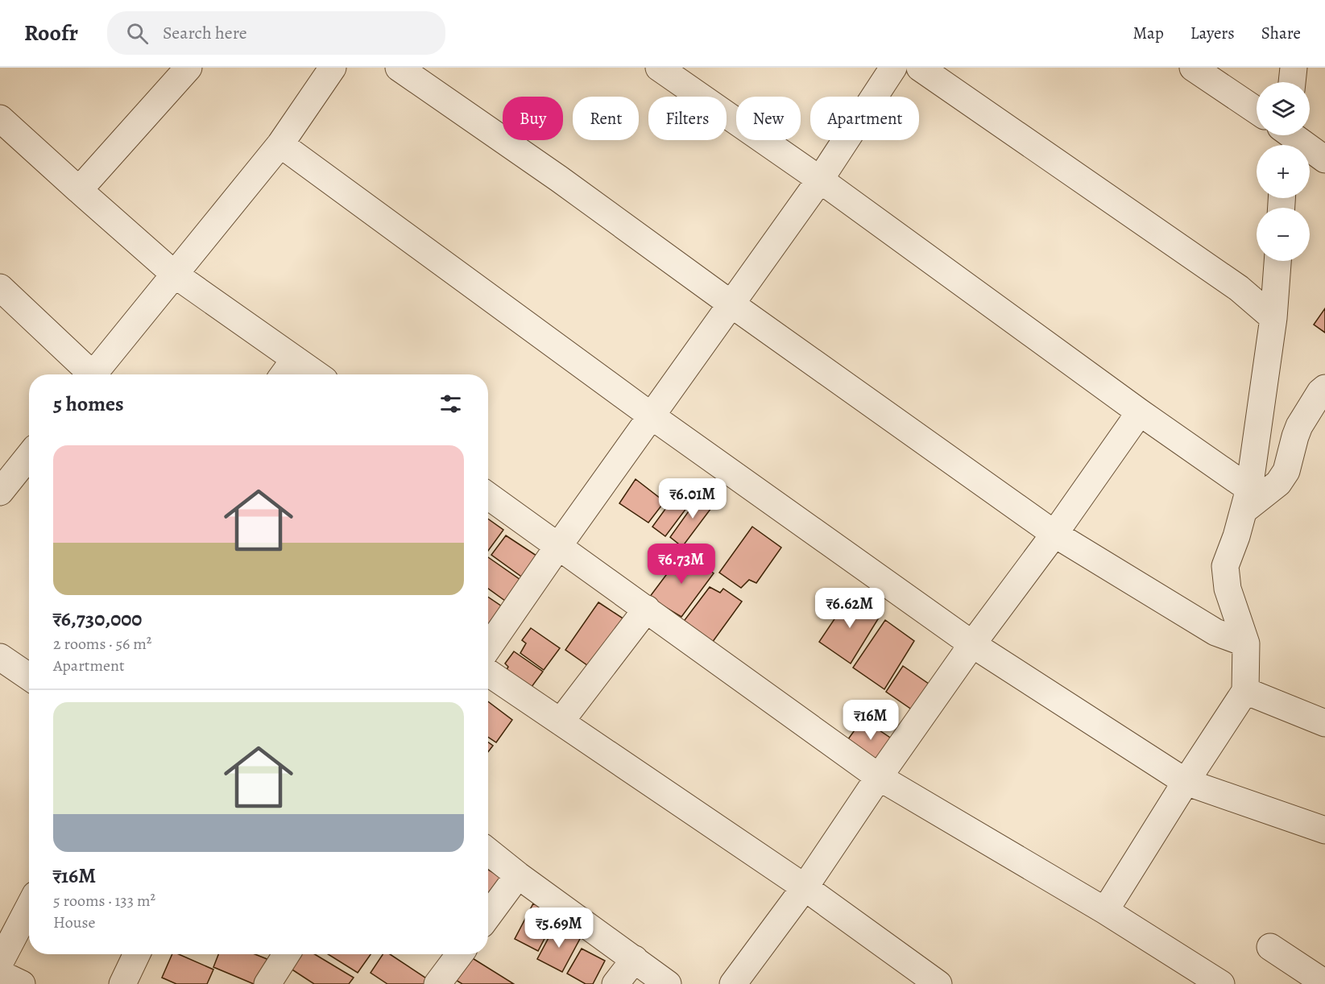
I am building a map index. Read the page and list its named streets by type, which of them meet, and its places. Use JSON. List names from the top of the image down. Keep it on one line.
{"page":{"header":"Roofr","search":"Search here","nav":["Map","Layers","Share"],"map_buttons":["+","−"],"chip":["Buy","Rent","Filters","New","Apartment"],"heading":"5 homes","list":[{"name":"₹6,730,000","note":"2 rooms · 56 m² · Apartment"},{"name":"₹16M","note":"5 rooms · 133 m² · House"}],"price":["₹6.01M","₹6.73M","₹6.62M","₹16M","₹5.69M"]}}
